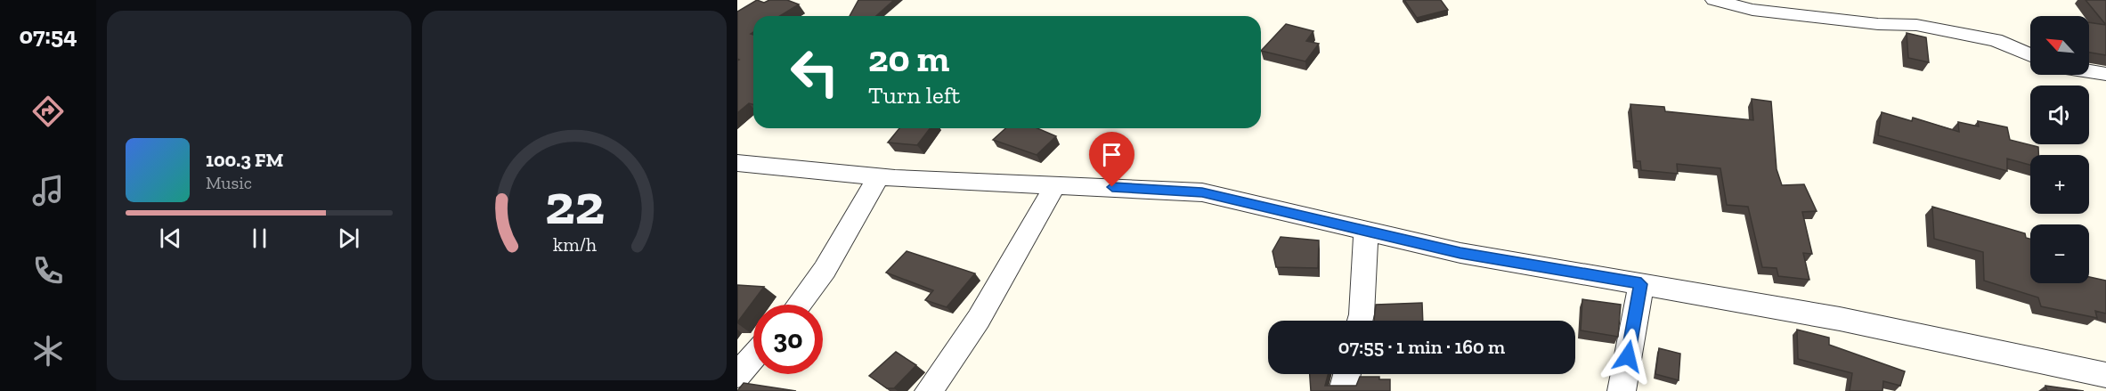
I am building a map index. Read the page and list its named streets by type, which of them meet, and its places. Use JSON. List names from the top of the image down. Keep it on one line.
{"north":"top left","page":{"tabs":"07:54","map_buttons":["+","−"],"turn":["20 m","Turn left"],"song":["100.3 FM","Music"],"limit":"30","trip":"07:55 · 1 min · 160 m","gauge":["22","km/h"]}}
